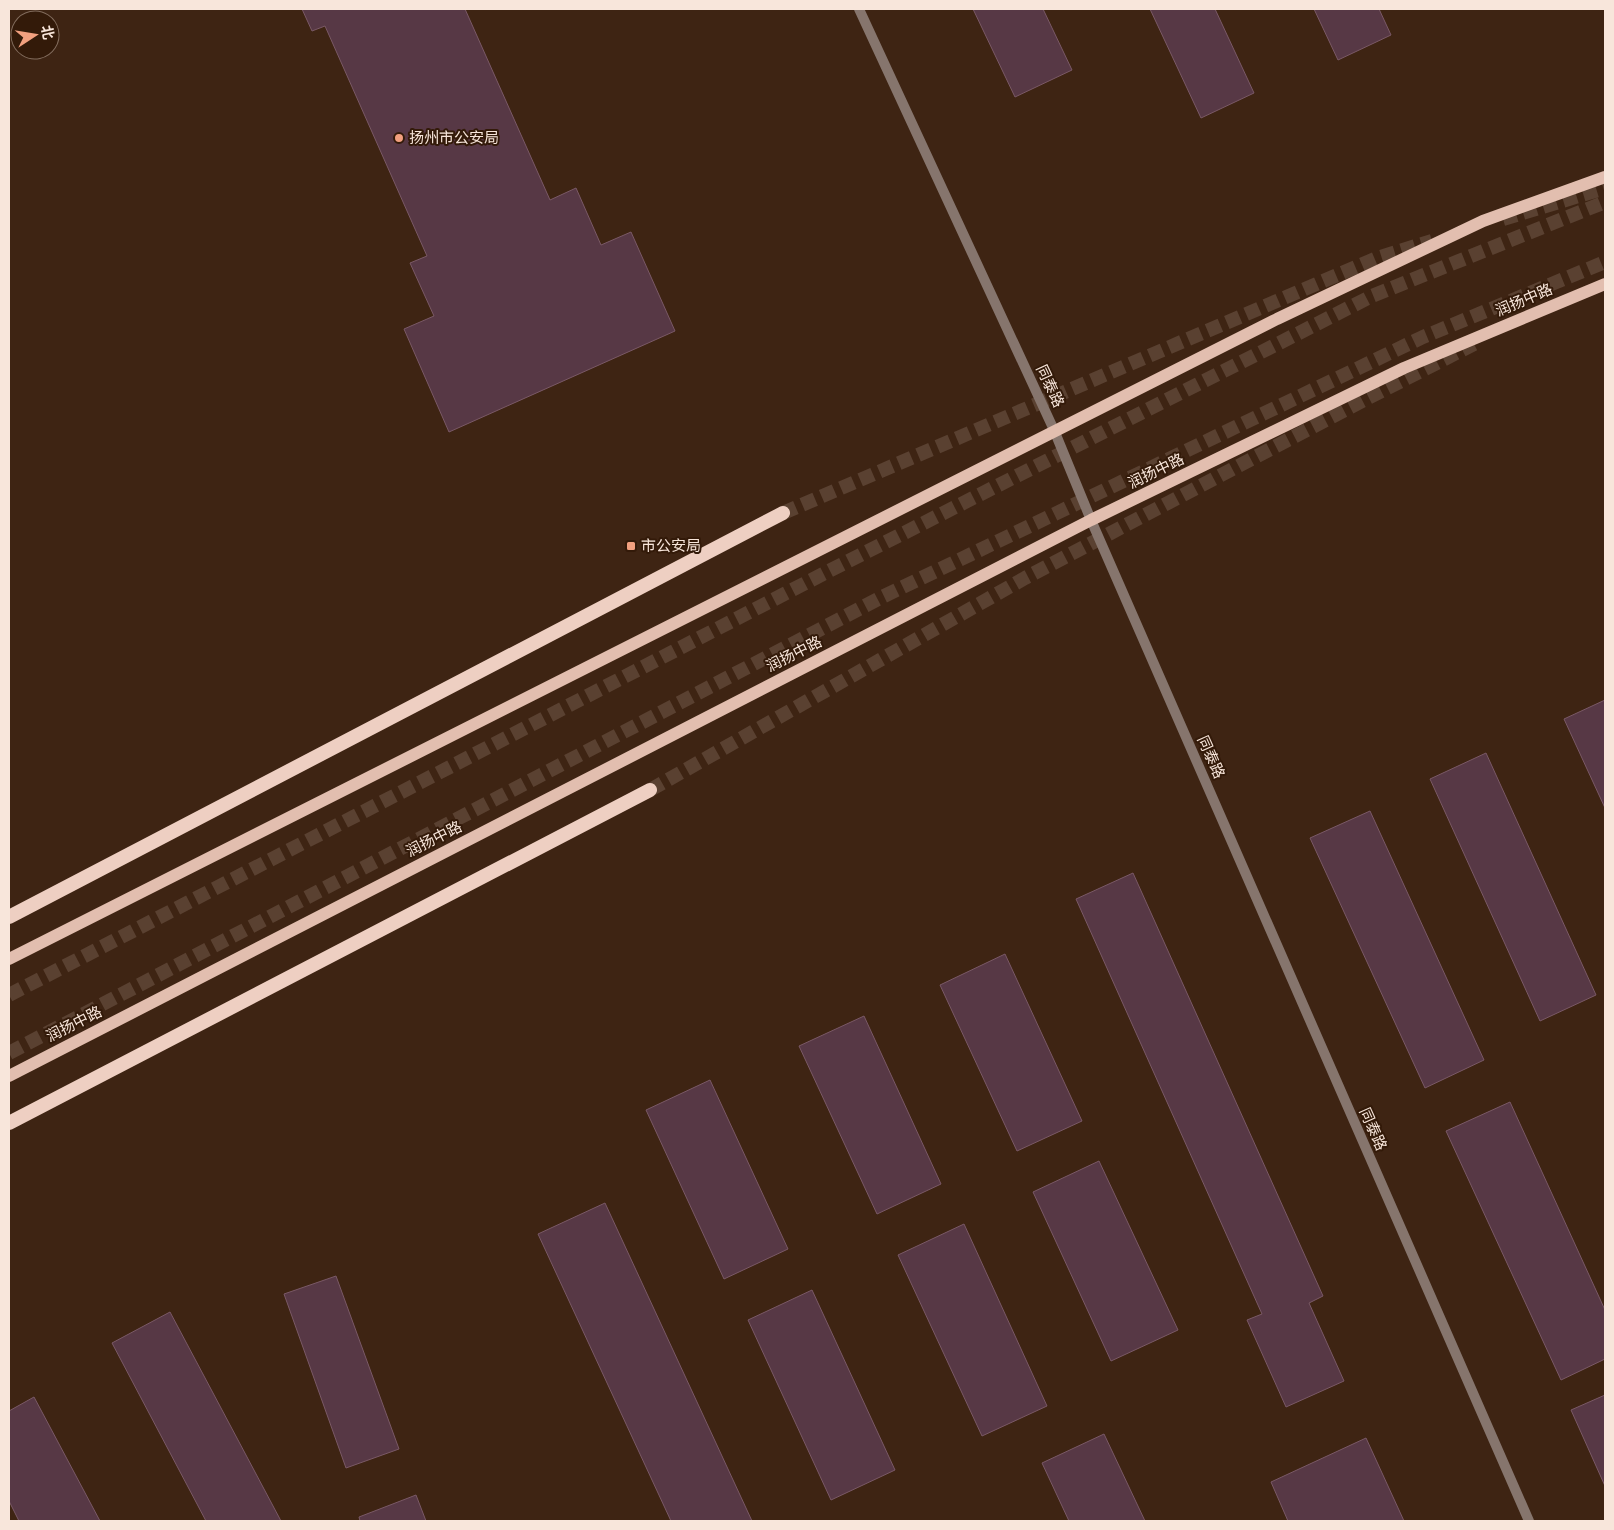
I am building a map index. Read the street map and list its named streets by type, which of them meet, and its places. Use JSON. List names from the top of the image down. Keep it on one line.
{"streets":{"main road":["润扬中路"],"street":["同泰路"]},"crossings":[["润扬中路","同泰路"]],"places":{"other":["扬州市公安局"],"transit":["市公安局"]},"north":"right"}
